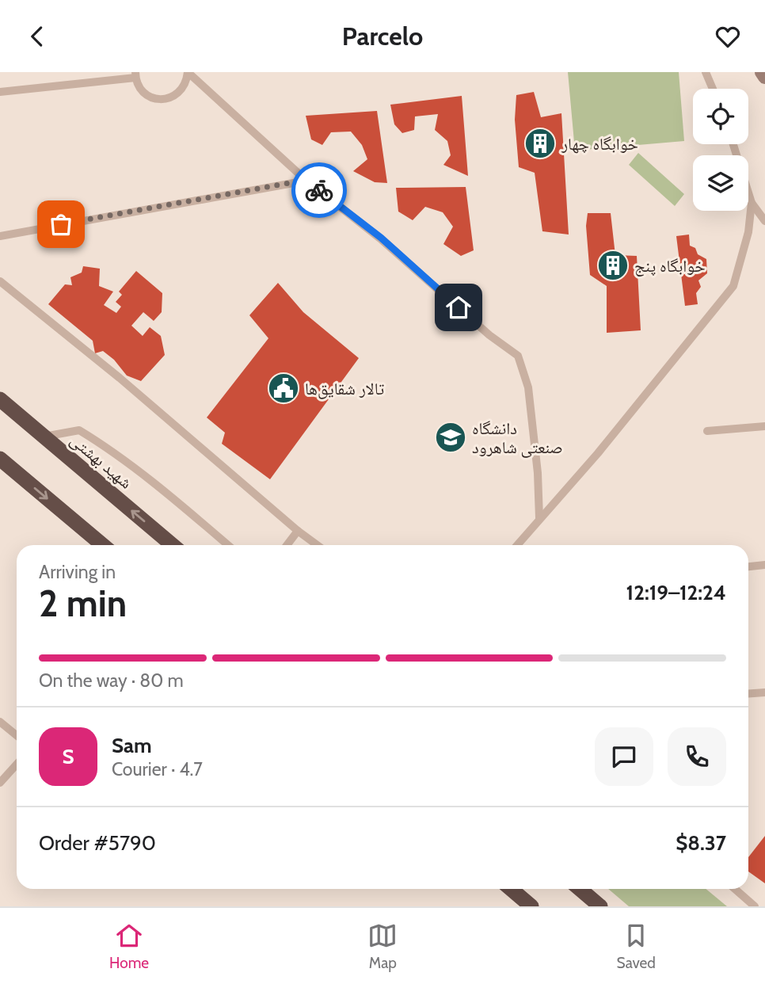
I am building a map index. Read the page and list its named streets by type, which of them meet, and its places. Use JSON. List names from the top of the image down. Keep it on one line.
{"streets":{"highway":["شهید بهشتی"]},"places":{"building":["خوابگاه چهار","خوابگاه پنج"],"public building":["تالار شقایق‌‌ها"],"school or university":["دانشگاه صنعتی شاهرود"]},"page":{"header":"Parcelo","heading":["2 min","Arriving in","12:19–12:24"],"panel":["Sam","Courier · 4.7","Order #5790","$8.37"],"bar":"On the way · 80 m","round":"S","tabs":["Home","Map","Saved"]}}
